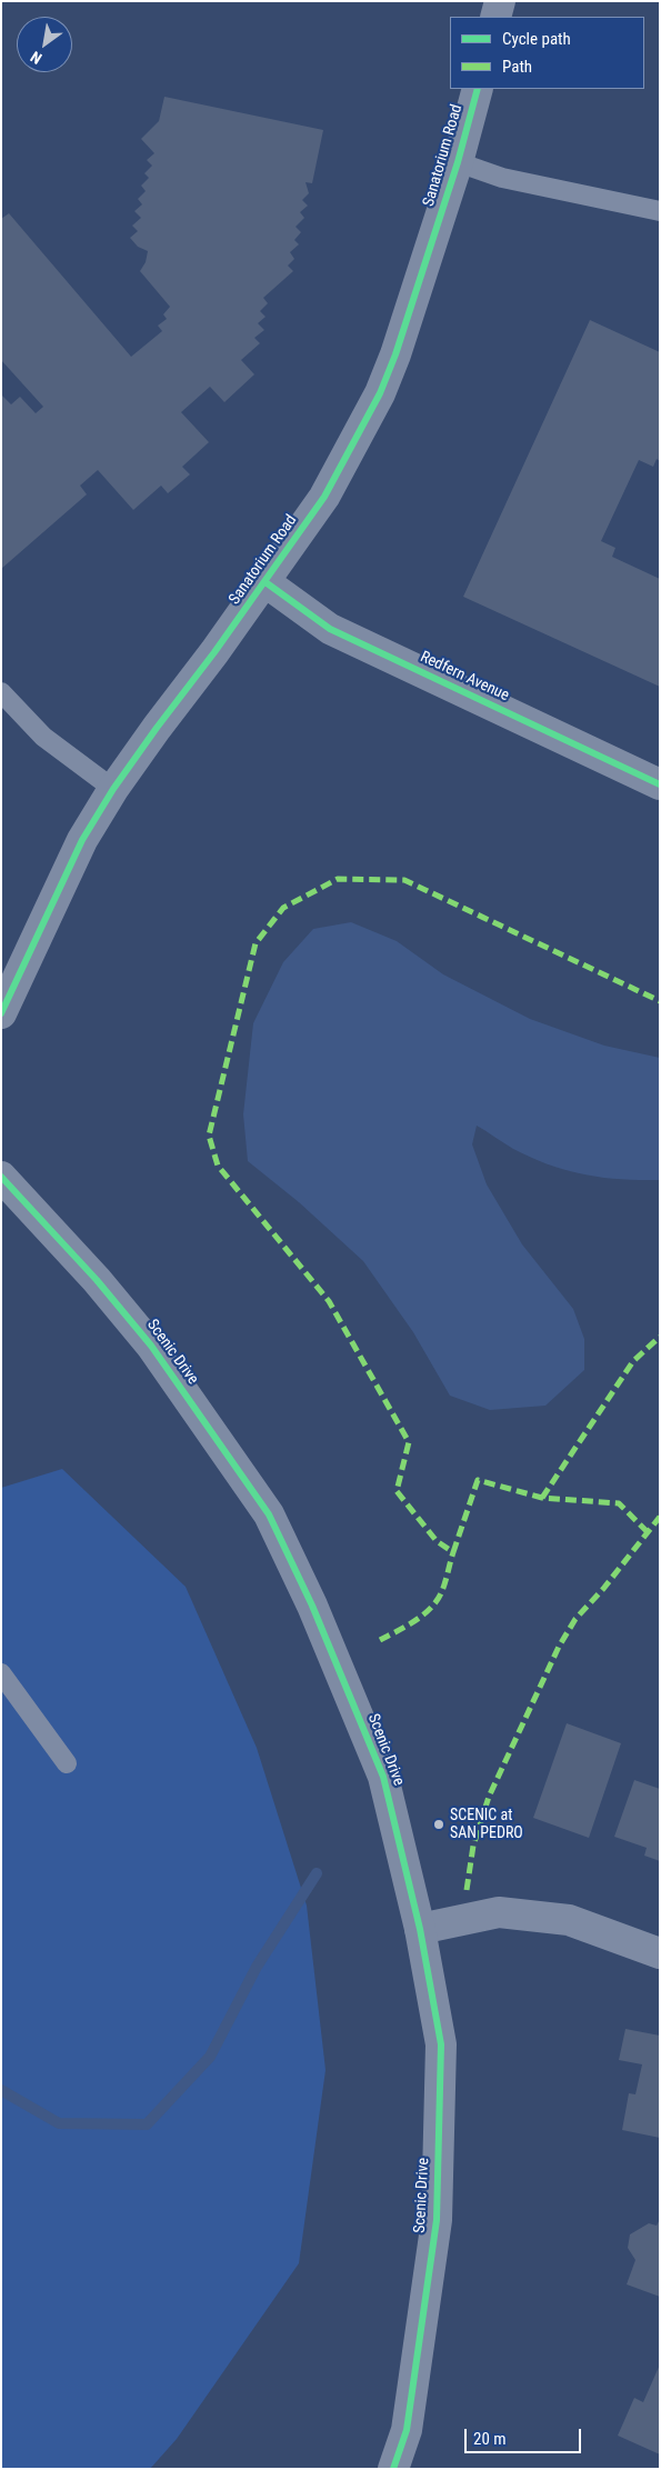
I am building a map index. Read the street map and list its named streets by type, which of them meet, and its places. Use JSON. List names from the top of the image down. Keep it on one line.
{"streets":{"street":["Sanatorium Road","Redfern Avenue","Scenic Drive"]},"crossings":[["Sanatorium Road","Redfern Avenue"]],"places":["SCENIC at SAN PEDRO"],"legend":["Cycle path","Path"],"scale_bar":"20 m","north":"bottom left"}
